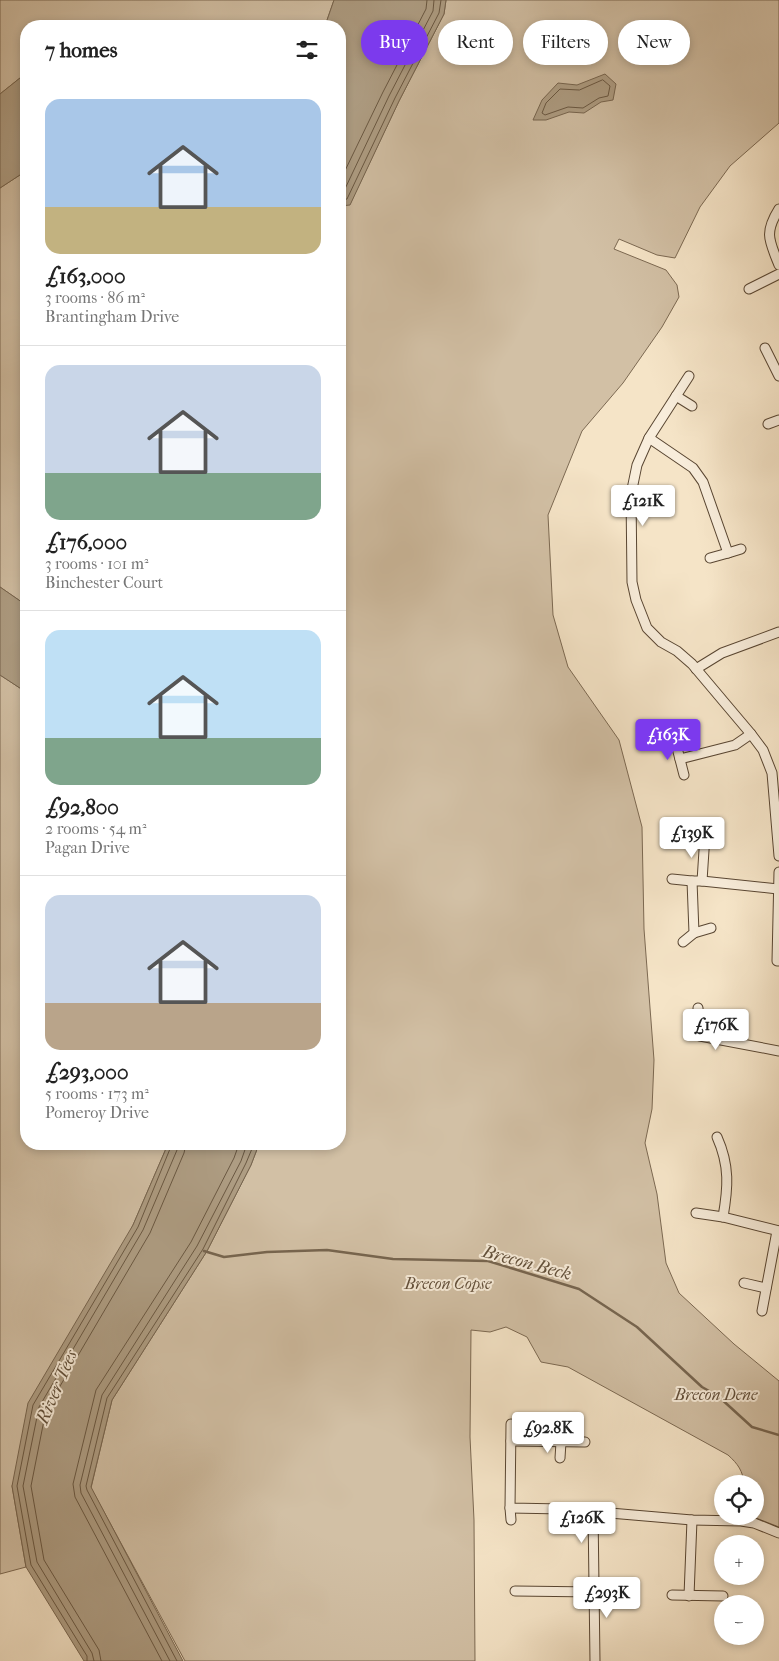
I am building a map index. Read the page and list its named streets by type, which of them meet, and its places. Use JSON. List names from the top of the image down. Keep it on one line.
{"water":["Brecon Beck","River Tees"],"parks":["Brecon Copse","Brecon Dene"],"page":{"chip":["Buy","Rent","Filters","New"],"heading":"7 homes","list":[{"name":"£163,000","note":"3 rooms · 86 m² · Brantingham Drive"},{"name":"£176,000","note":"3 rooms · 101 m² · Binchester Court"},{"name":"£92,800","note":"2 rooms · 54 m² · Pagan Drive"},{"name":"£293,000","note":"5 rooms · 173 m² · Pomeroy Drive"}],"price":["£121K","£163K","£139K","£176K","£92.8K","£126K","£293K"],"map_buttons":["+","−"]}}
